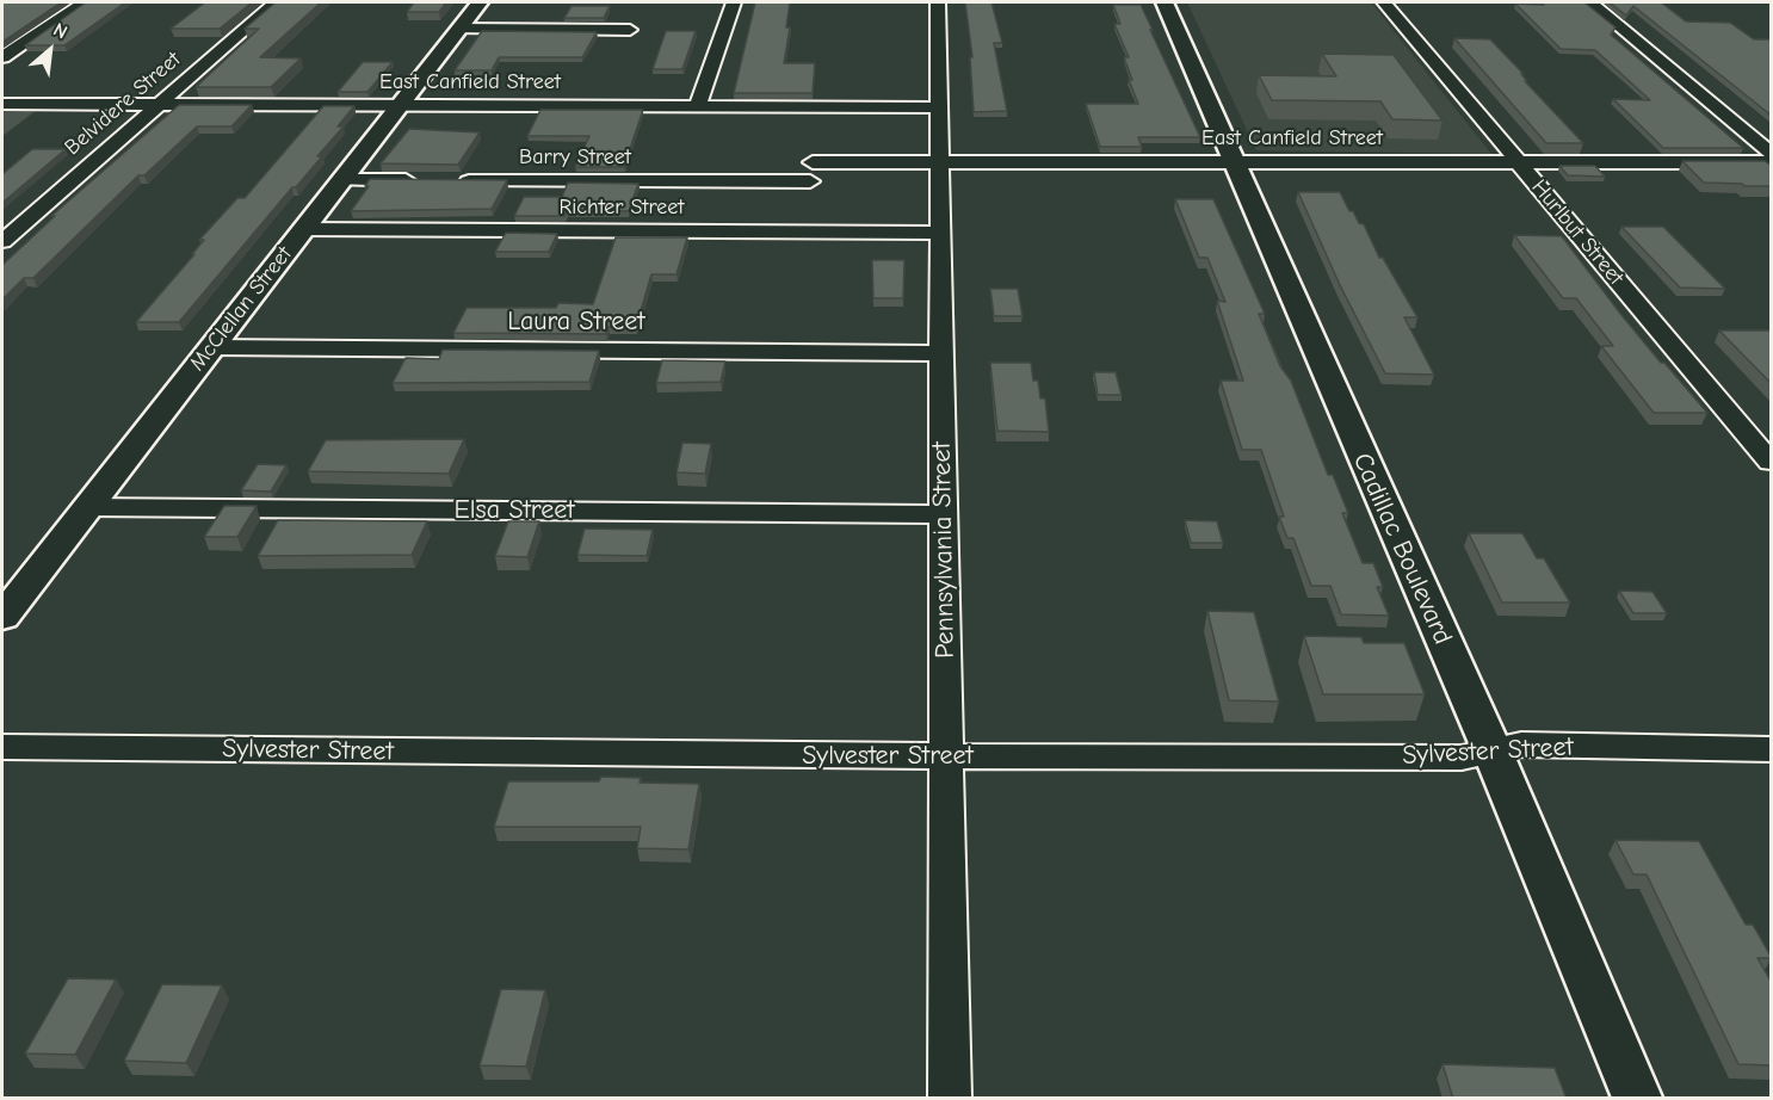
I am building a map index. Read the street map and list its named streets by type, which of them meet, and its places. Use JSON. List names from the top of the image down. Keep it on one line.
{"streets":{"street":["East Canfield Street","Belvidere Street","Barry Street","Richter Street","Hurlbut Street","McClellan Street","Laura Street","Elsa Street","Cadillac Boulevard","Pennsylvania Street","Sylvester Street"]},"crossings":[["East Canfield Street","Belvidere Street"],["East Canfield Street","Barry Street"],["East Canfield Street","Hurlbut Street"],["East Canfield Street","McClellan Street"],["East Canfield Street","Cadillac Boulevard"],["East Canfield Street","Pennsylvania Street"],["Richter Street","McClellan Street"],["Richter Street","Pennsylvania Street"],["McClellan Street","Laura Street"],["McClellan Street","Elsa Street"],["Laura Street","Pennsylvania Street"],["Elsa Street","Pennsylvania Street"],["Cadillac Boulevard","Sylvester Street"],["Pennsylvania Street","Sylvester Street"]],"north":"top right"}
